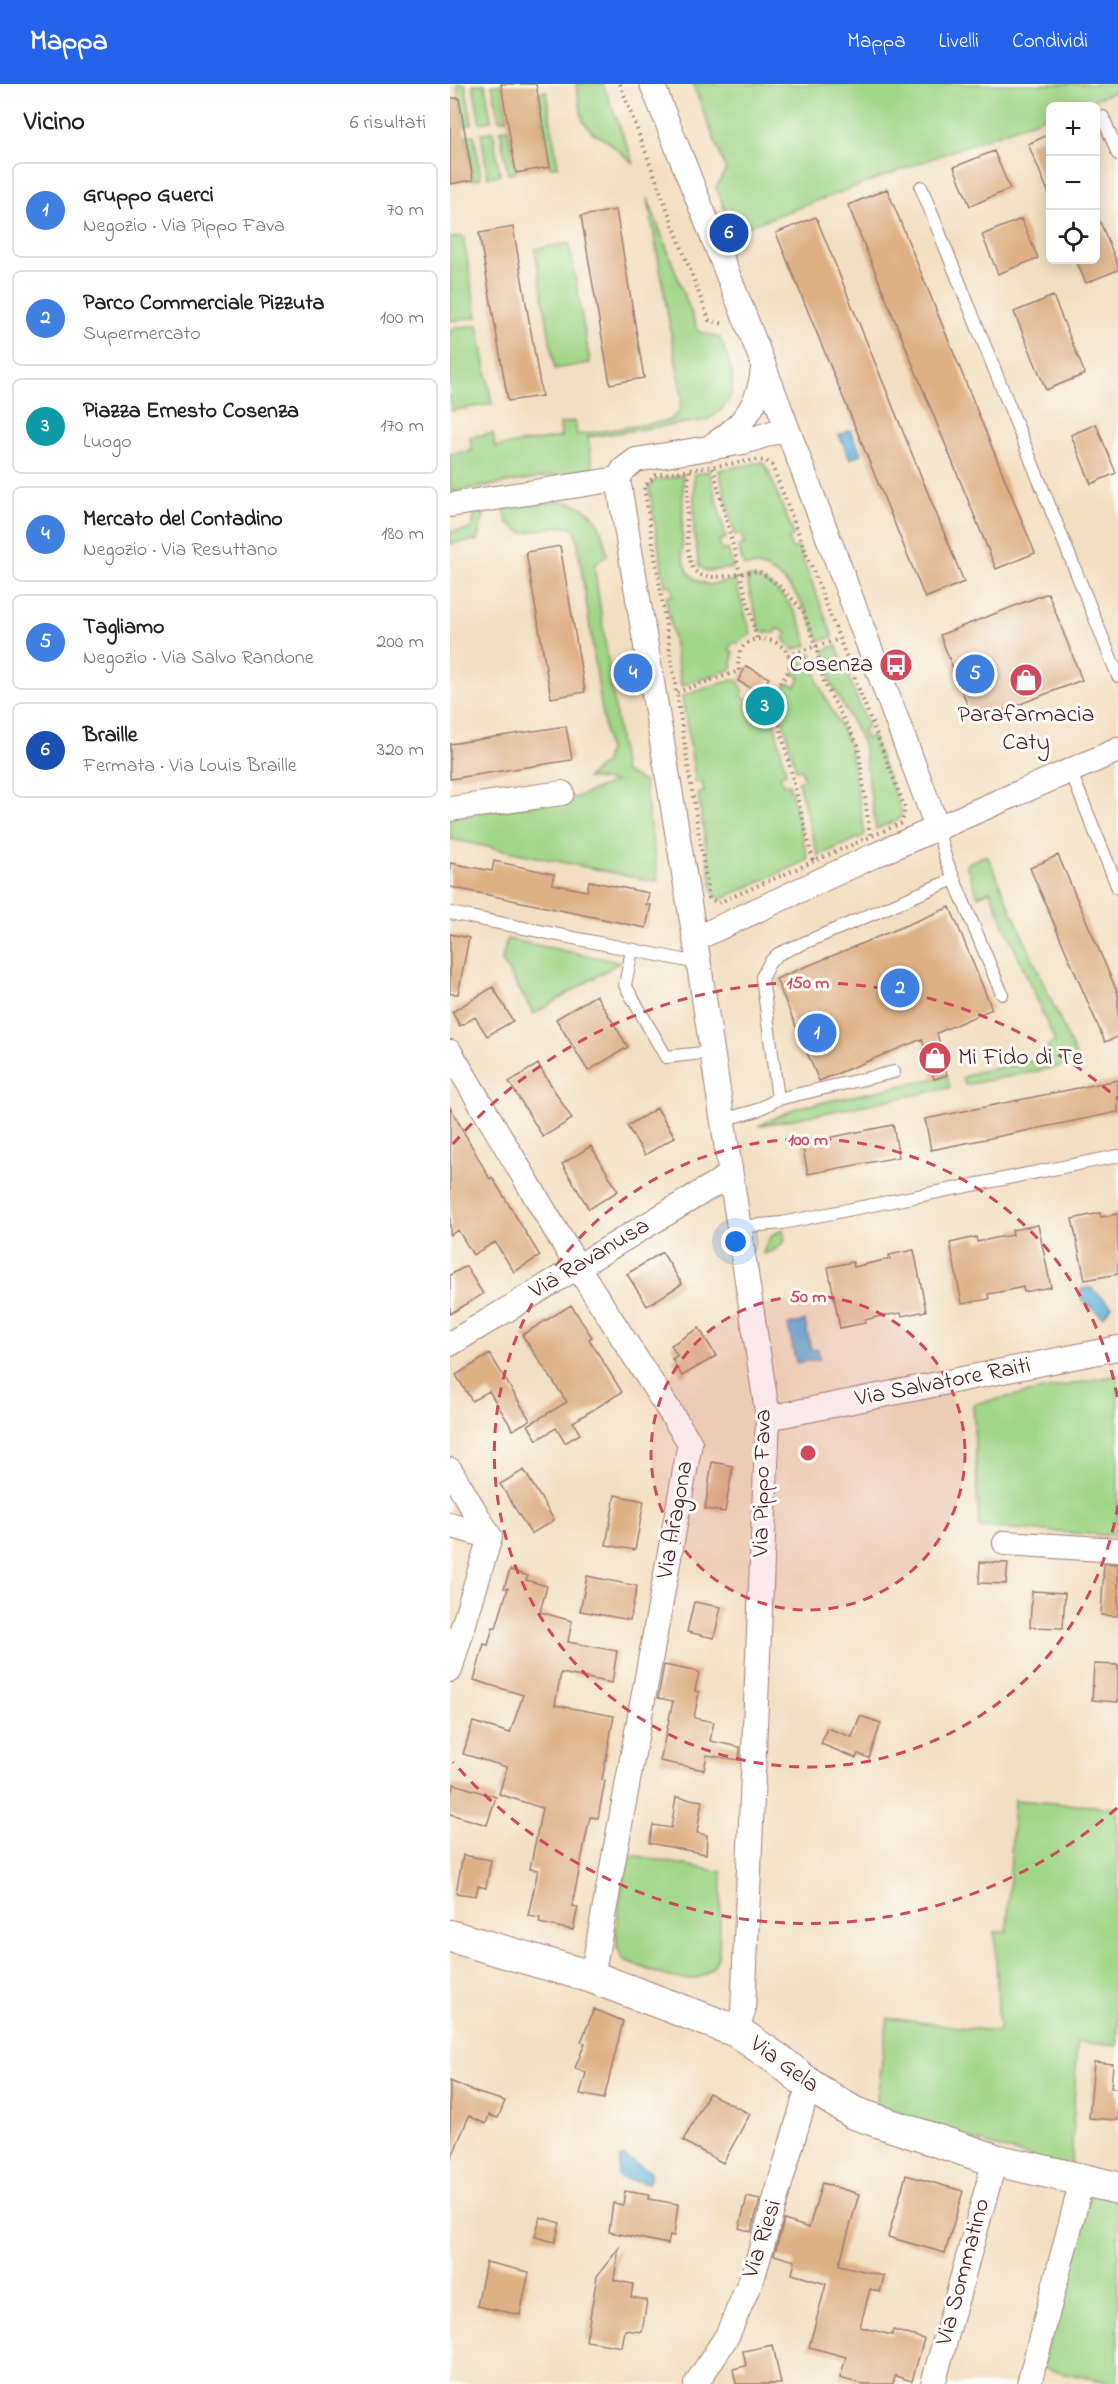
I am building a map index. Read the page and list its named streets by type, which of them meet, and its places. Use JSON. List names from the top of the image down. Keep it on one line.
{"streets":{"street":["Via Ravanusa","Via Salvatore Raiti","Via Pippo Fava","Via Aragona","Via Gela","Via Riesi","Via Sommatino"]},"crossings":[["Via Ravanusa","Via Pippo Fava"],["Via Ravanusa","Via Aragona"],["Via Salvatore Raiti","Via Pippo Fava"],["Via Pippo Fava","Via Gela"],["Via Aragona","Via Gela"],["Via Gela","Via Riesi"],["Via Gela","Via Sommatino"]],"places":{"bus stop":["Cosenza"],"shop":["Parafarmacia Caty","Mi Fido di Te"]},"page":{"header":"Mappa","nav":["Mappa","Livelli","Condividi"],"heading":["Vicino","6 risultati"],"map_buttons":["+","−"],"list":[{"mark":"1","name":"Gruppo Guerci","note":"Negozio · Via Pippo Fava","value":"70 m"},{"mark":"2","name":"Parco Commerciale Pizzuta","note":"Supermercato","value":"100 m"},{"mark":"3","name":"Piazza Ernesto Cosenza","note":"Luogo","value":"170 m"},{"mark":"4","name":"Mercato del Contadino","note":"Negozio · Via Resuttano","value":"180 m"},{"mark":"5","name":"Tagliamo","note":"Negozio · Via Salvo Randone","value":"200 m"},{"mark":"6","name":"Braille","note":"Fermata · Via Louis Braille","value":"320 m"}],"pins":["6","4","5","3","2","1"]},"rings":["150 m","100 m","50 m"]}
